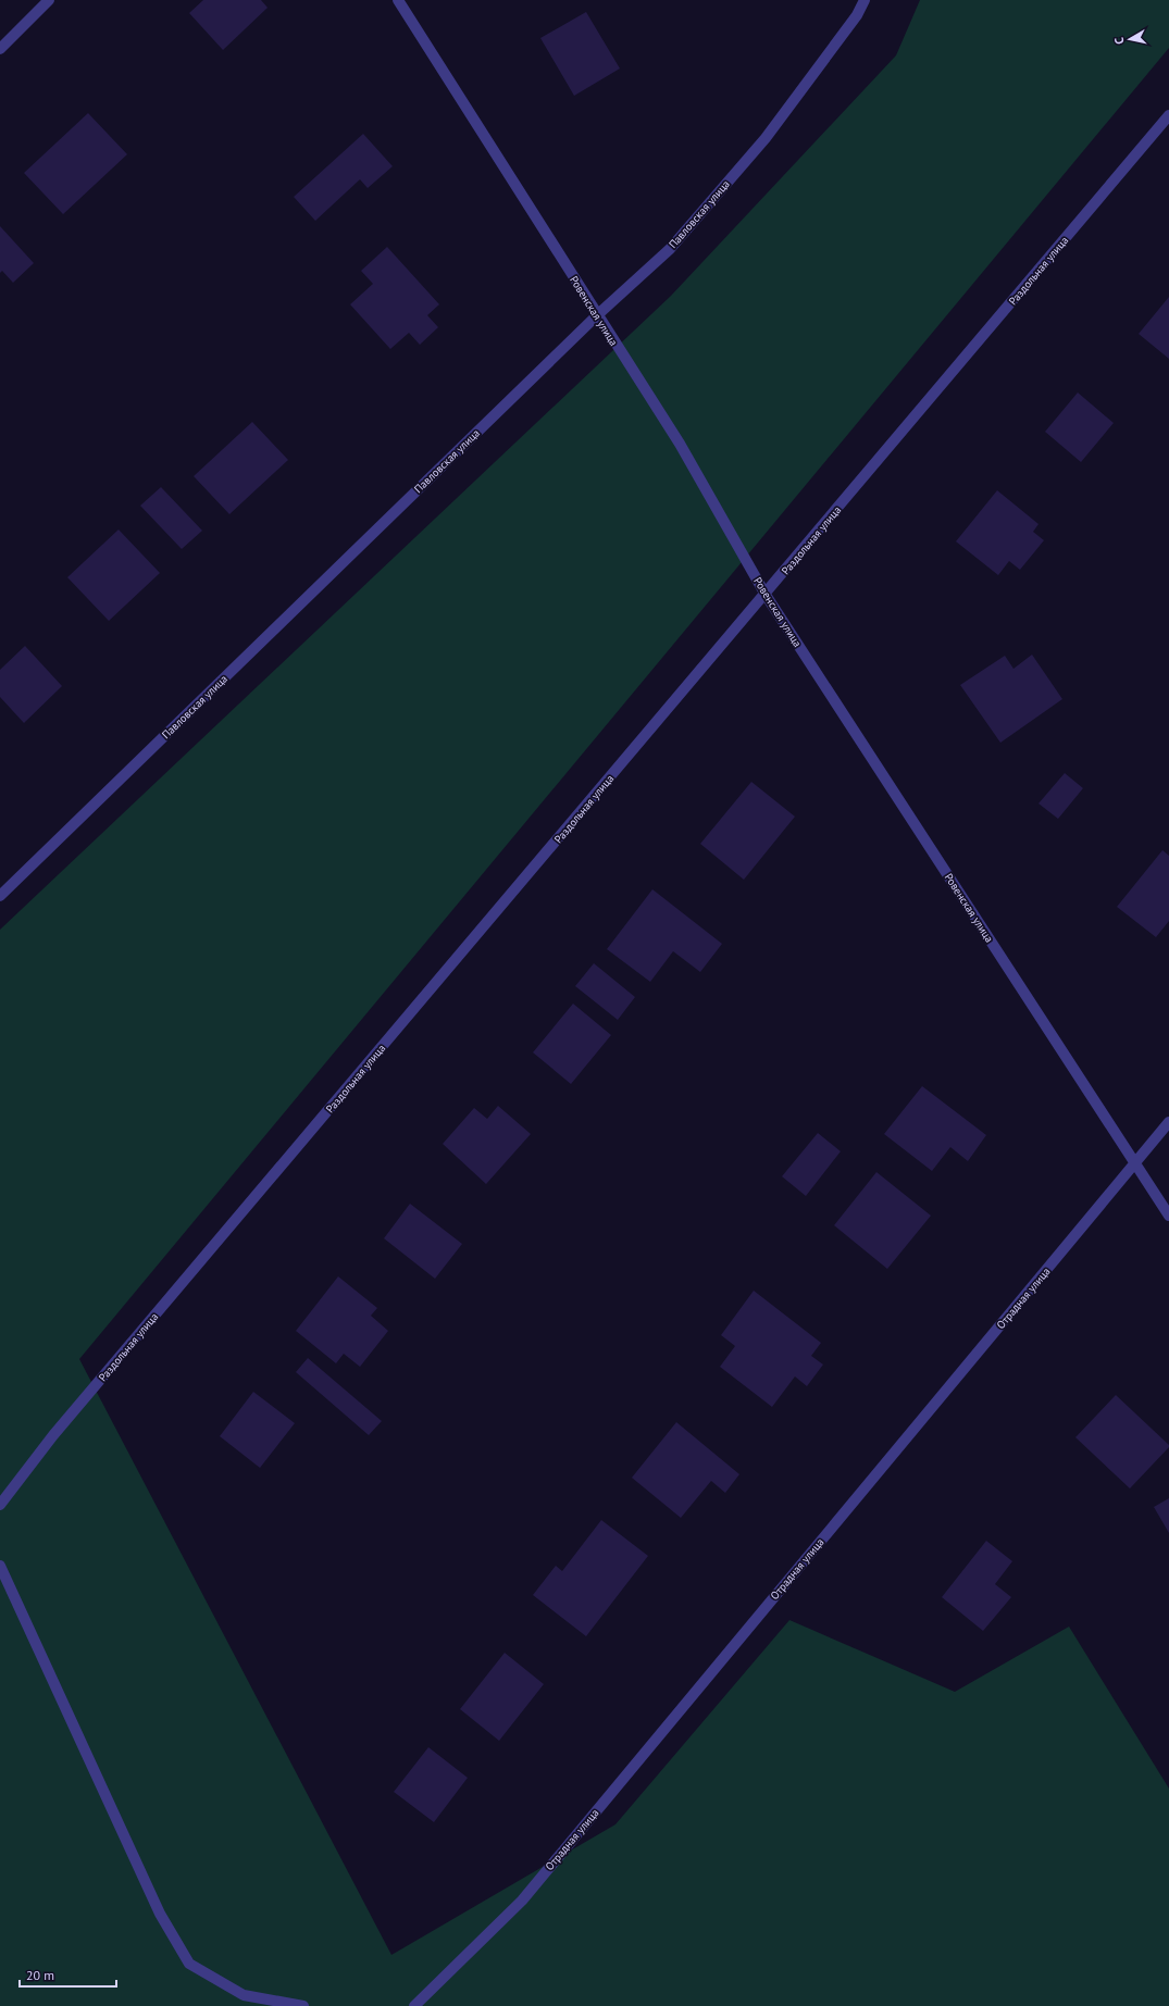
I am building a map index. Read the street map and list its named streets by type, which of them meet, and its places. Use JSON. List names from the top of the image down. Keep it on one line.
{"streets":{"street":["Павловская улица","Раздольная улица","Ровенская улица","Отрадная улица"]},"crossings":[["Павловская улица","Ровенская улица"],["Раздольная улица","Ровенская улица"],["Ровенская улица","Отрадная улица"]],"scale_bar":"20 m","north":"left"}
